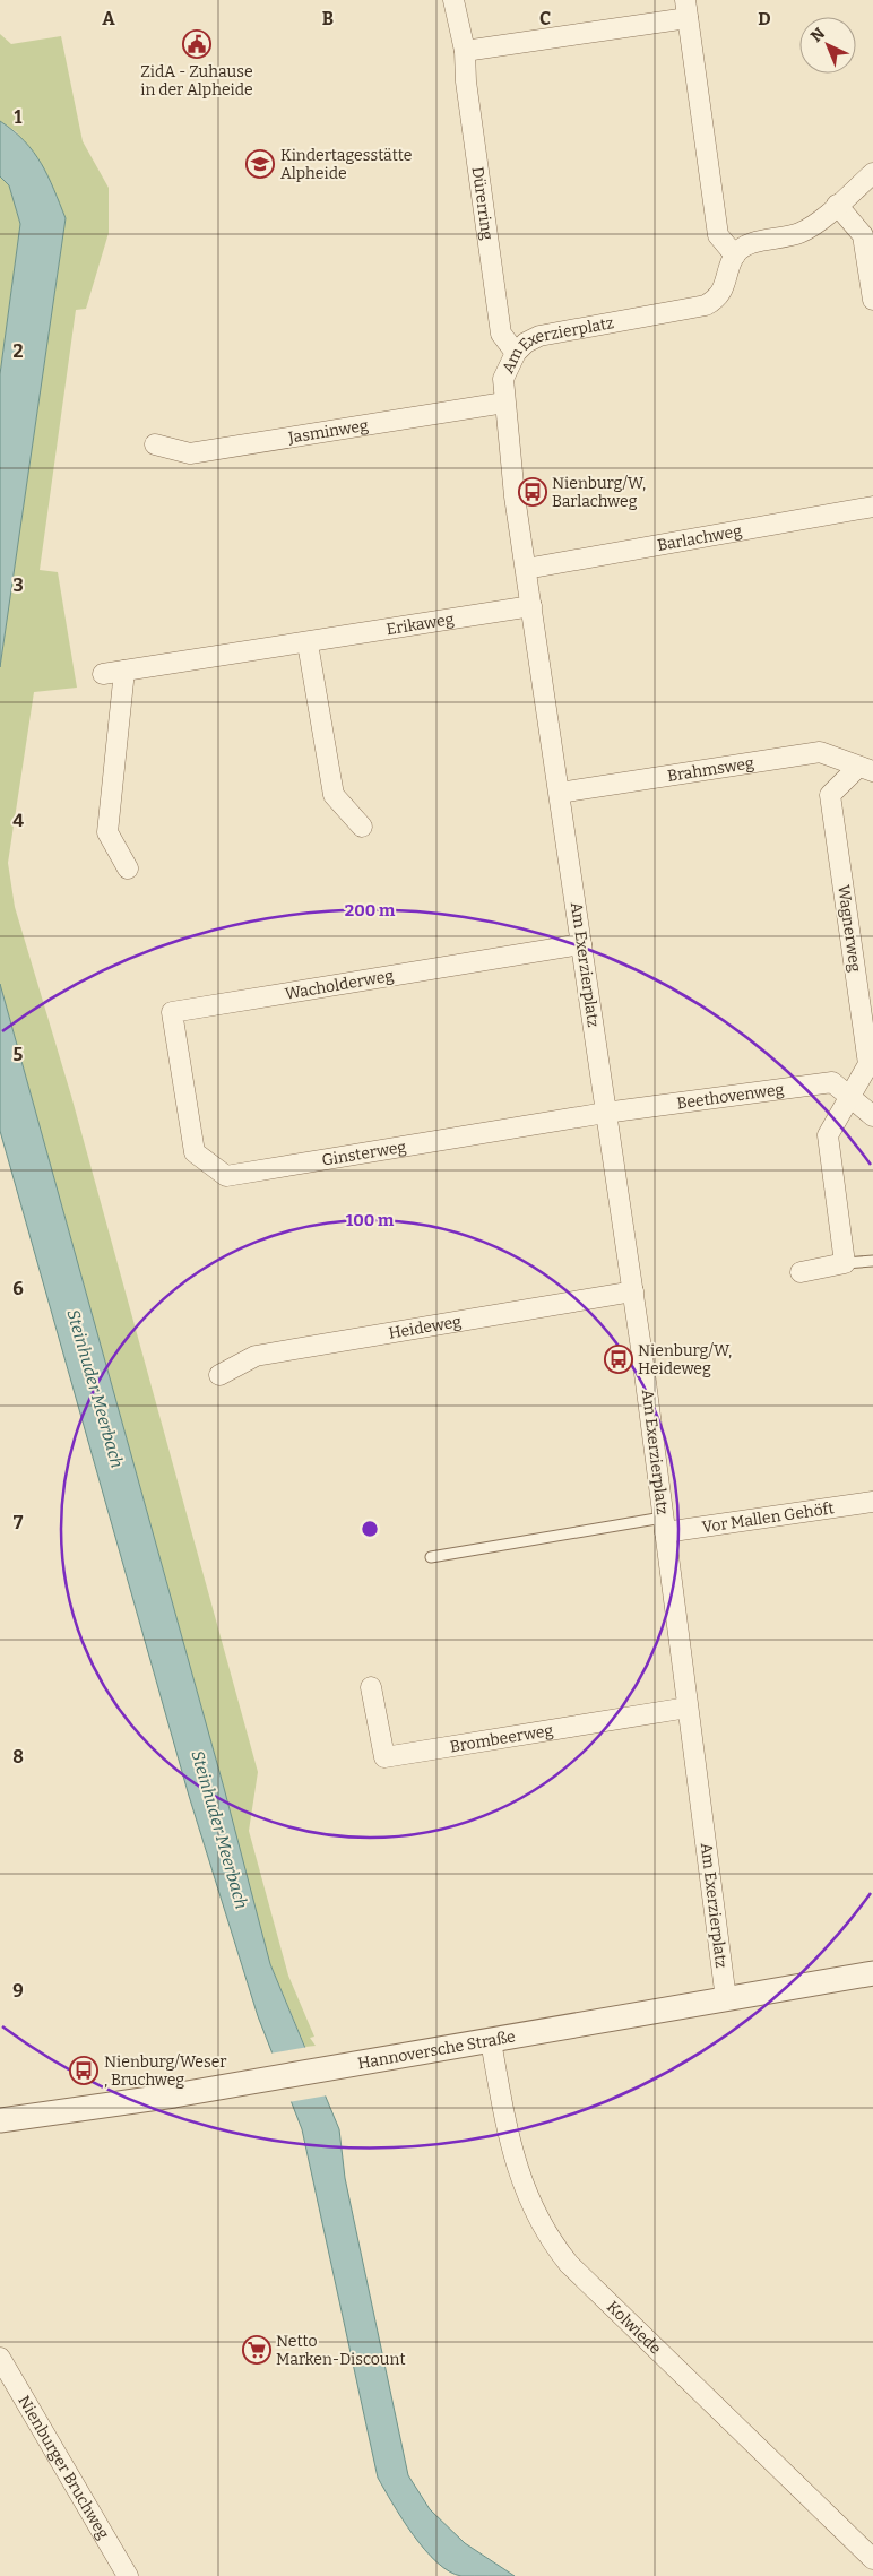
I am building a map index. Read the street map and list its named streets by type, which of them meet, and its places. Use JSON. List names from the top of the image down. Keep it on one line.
{"streets":{"street":["Dürerring","Am Exerzierplatz","Jasminweg","Barlachweg","Erikaweg","Brahmsweg","Wagnerweg","Wacholderweg","Beethovenweg","Ginsterweg","Heideweg","Vor Mallen Gehöft","Brombeerweg","Hannoversche Straße","Kolwiede","Nienburger Bruchweg"]},"crossings":[["Dürerring","Am Exerzierplatz"],["Am Exerzierplatz","Jasminweg"],["Am Exerzierplatz","Barlachweg"],["Am Exerzierplatz","Erikaweg"],["Am Exerzierplatz","Brahmsweg"],["Am Exerzierplatz","Wacholderweg"],["Am Exerzierplatz","Beethovenweg"],["Am Exerzierplatz","Ginsterweg"],["Am Exerzierplatz","Heideweg"],["Am Exerzierplatz","Vor Mallen Gehöft"],["Am Exerzierplatz","Brombeerweg"],["Am Exerzierplatz","Hannoversche Straße"],["Brahmsweg","Wagnerweg"],["Wagnerweg","Beethovenweg"],["Wacholderweg","Ginsterweg"],["Beethovenweg","Ginsterweg"],["Hannoversche Straße","Kolwiede"]],"water":["Steinhuder Meerbach"],"places":{"public building":["ZidA - Zuhause in der Alpheide"],"school or university":["Kindertagesstätte Alpheide"],"bus stop":["Nienburg/W, Barlachweg","Nienburg/W, Heideweg","Nienburg/Weser , Bruchweg"],"supermarket":["Netto Marken-Discount"]},"north":"top left","grid":{"columns":["A","B","C","D"],"rows":["1","2","3","4","5","6","7","8","9"]},"rings":["200 m","100 m"]}
